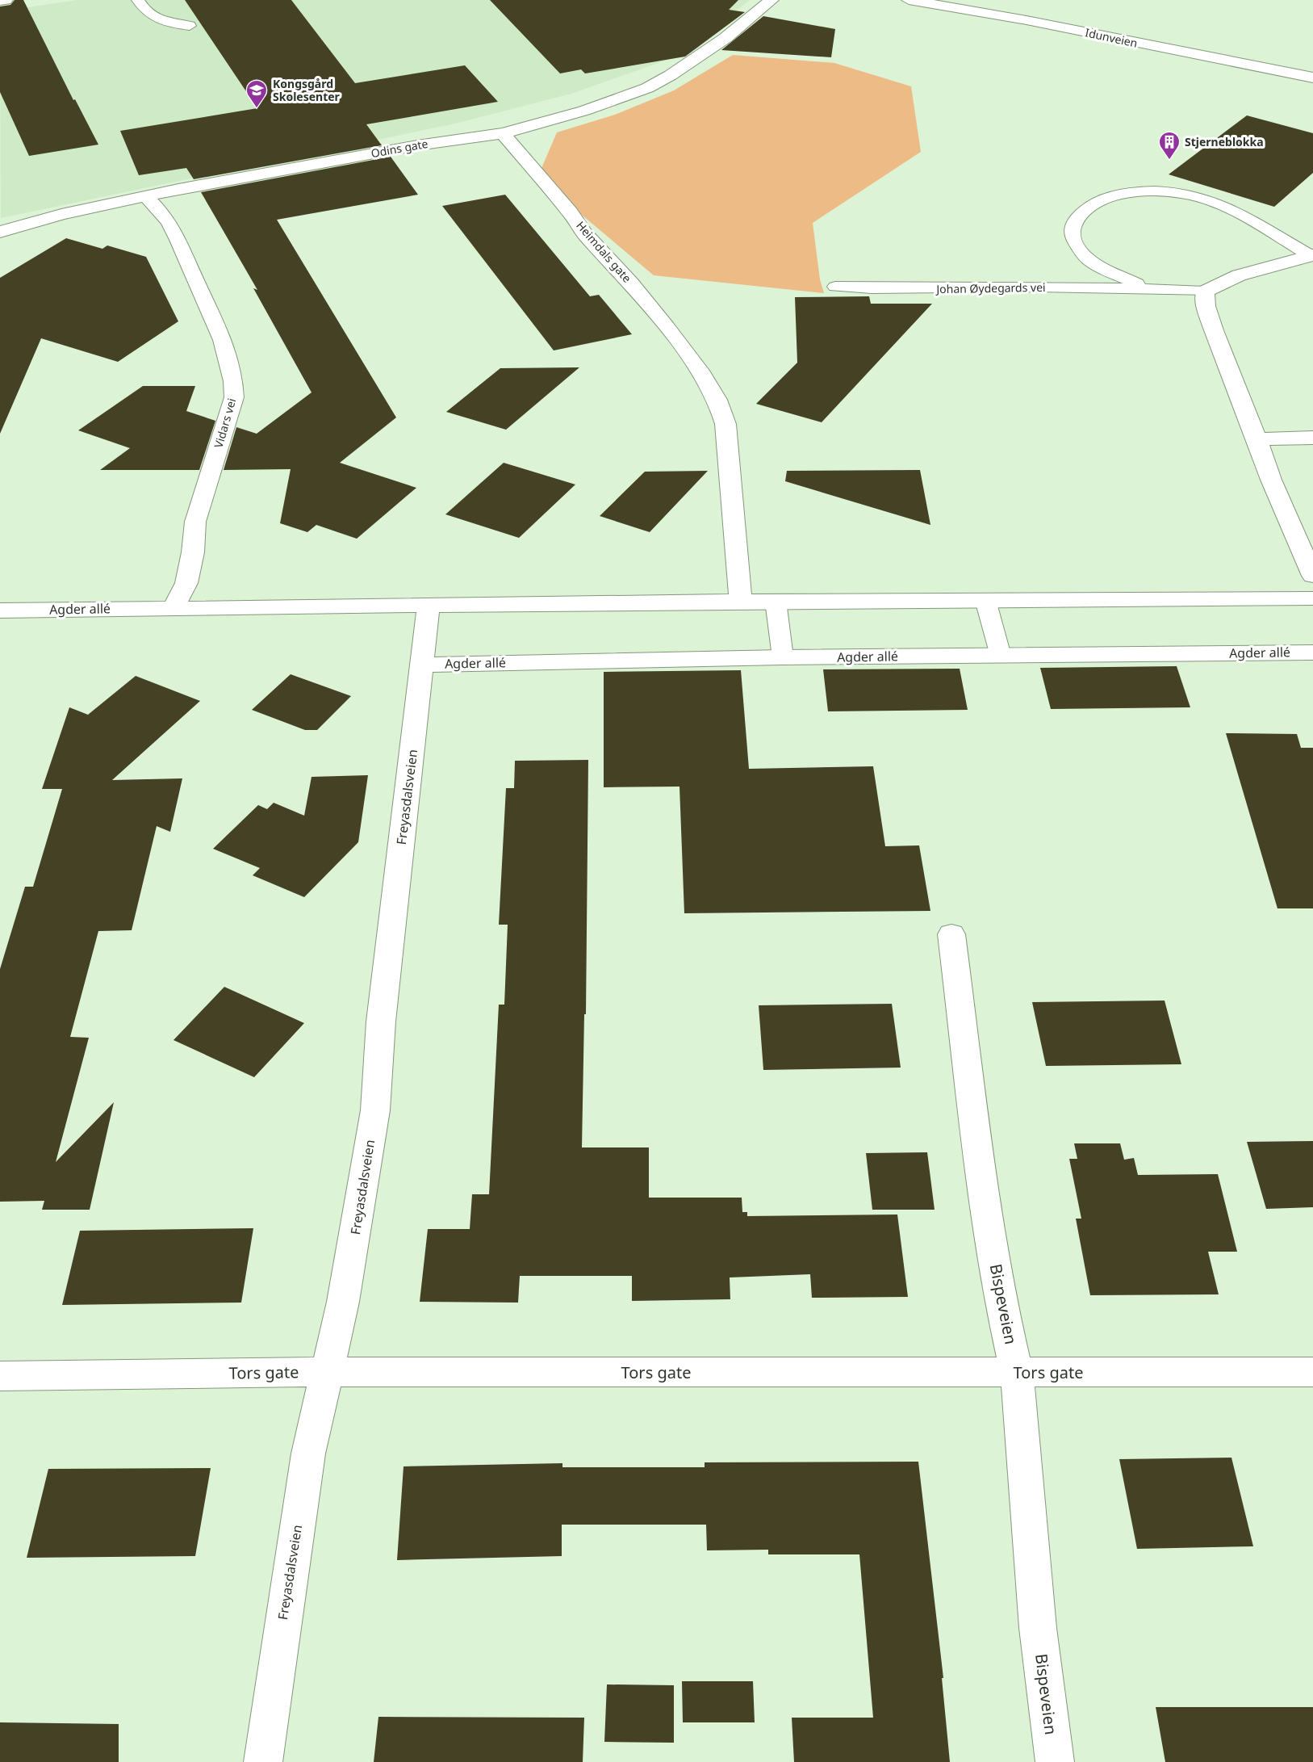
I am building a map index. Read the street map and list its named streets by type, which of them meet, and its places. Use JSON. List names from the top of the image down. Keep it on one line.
{"streets":{"street":["Idunveien","Odins gate","Heimdals gate","Johan Øydegards vei","Vidars vei","Agder allé","Freyasdalsveien","Bispeveien","Tors gate"]},"crossings":[["Odins gate","Heimdals gate"],["Odins gate","Vidars vei"],["Heimdals gate","Agder allé"],["Vidars vei","Agder allé"],["Agder allé","Freyasdalsveien"],["Freyasdalsveien","Tors gate"],["Bispeveien","Tors gate"]],"places":{"school or university":["Kongsgård Skolesenter"],"building":["Stjerneblokka"]}}
